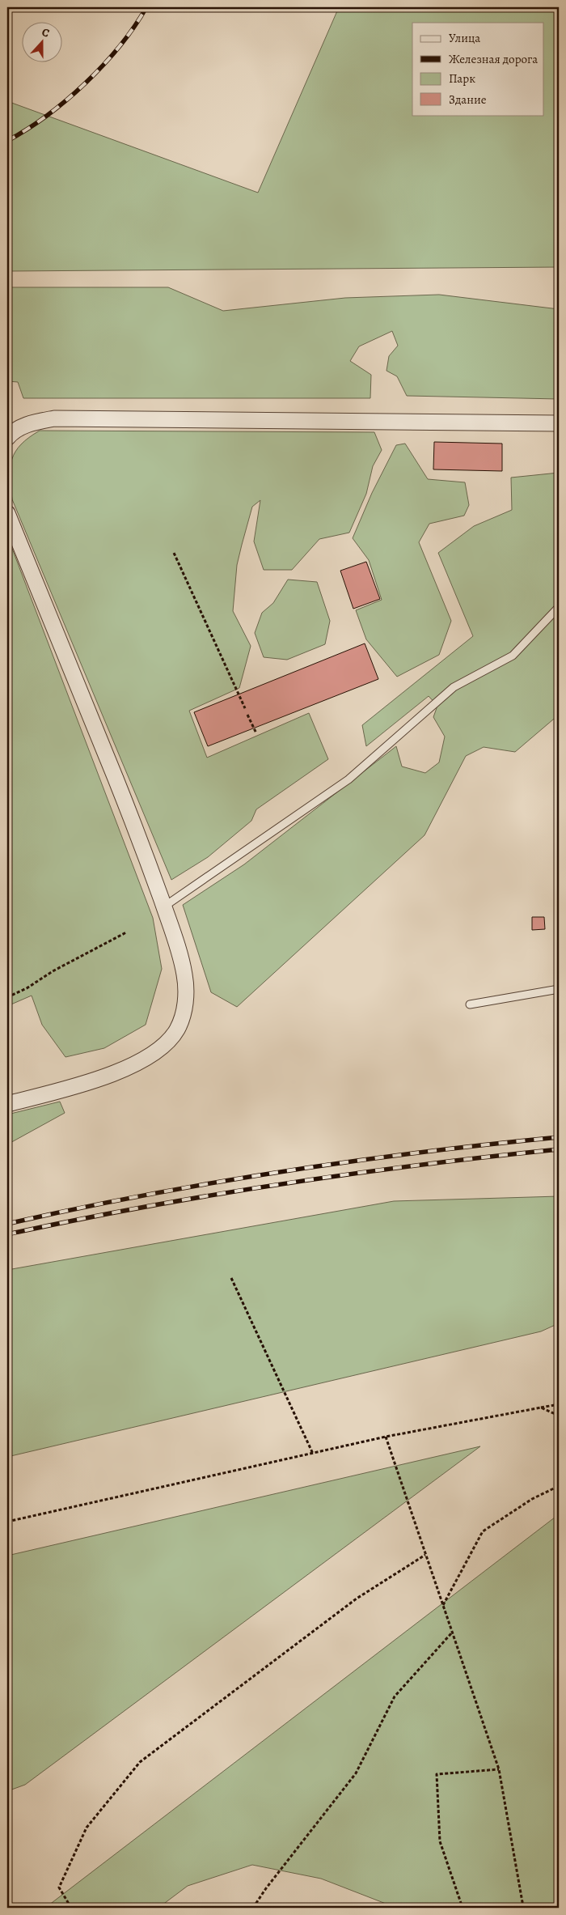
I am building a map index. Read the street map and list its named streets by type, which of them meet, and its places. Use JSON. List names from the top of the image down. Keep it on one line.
{"legend":["Улица","Железная дорога","Парк","Здание"],"north":"top"}
